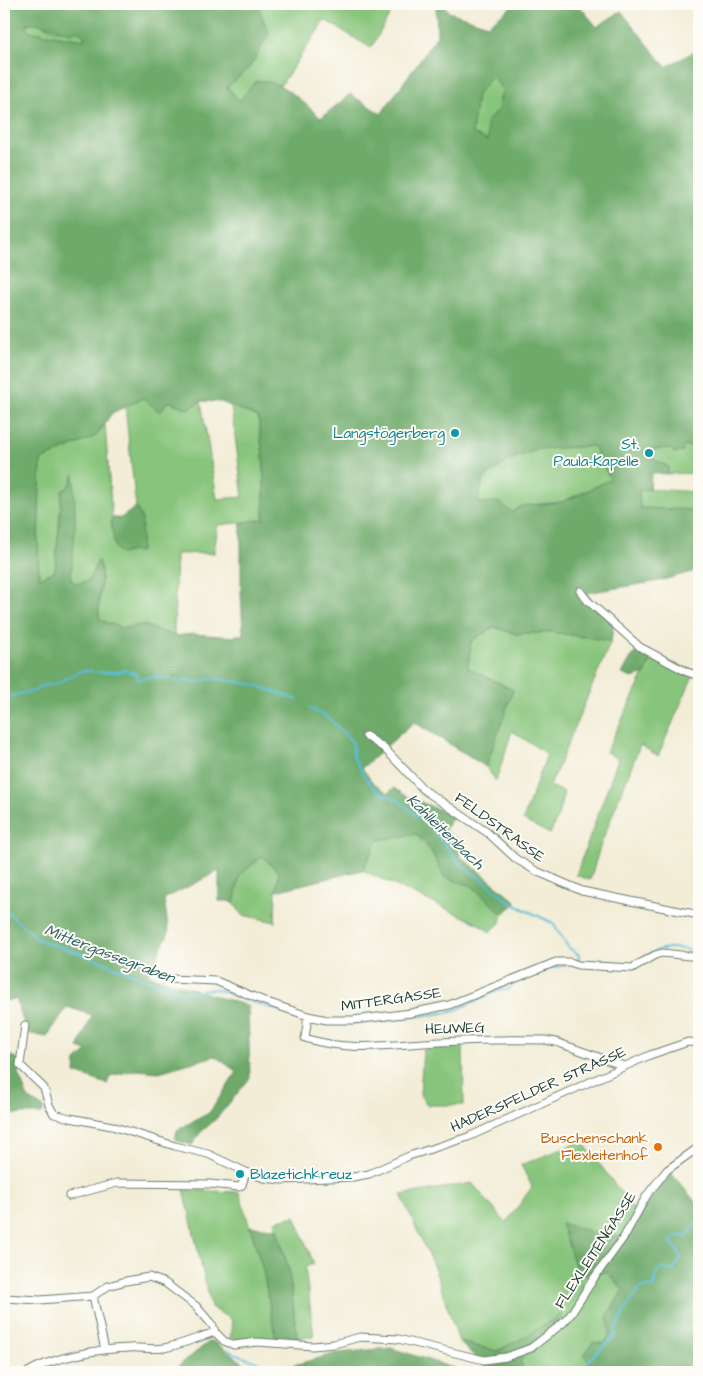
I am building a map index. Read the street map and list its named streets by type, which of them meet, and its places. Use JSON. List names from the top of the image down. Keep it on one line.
{"streets":{"street":["FELDSTRASSE","MITTERGASSE","HEUWEG","HADERSFELDER STRASSE","FLEXLEITENGASSE"]},"crossings":[["MITTERGASSE","HEUWEG"],["HEUWEG","HADERSFELDER STRASSE"]],"water":["Kahlleitenbach","Mittergassegraben"],"places":["Langstögerberg","St. Paula-Kapelle","Buschenschank Flexleitenhof","Blazetichkreuz"]}
